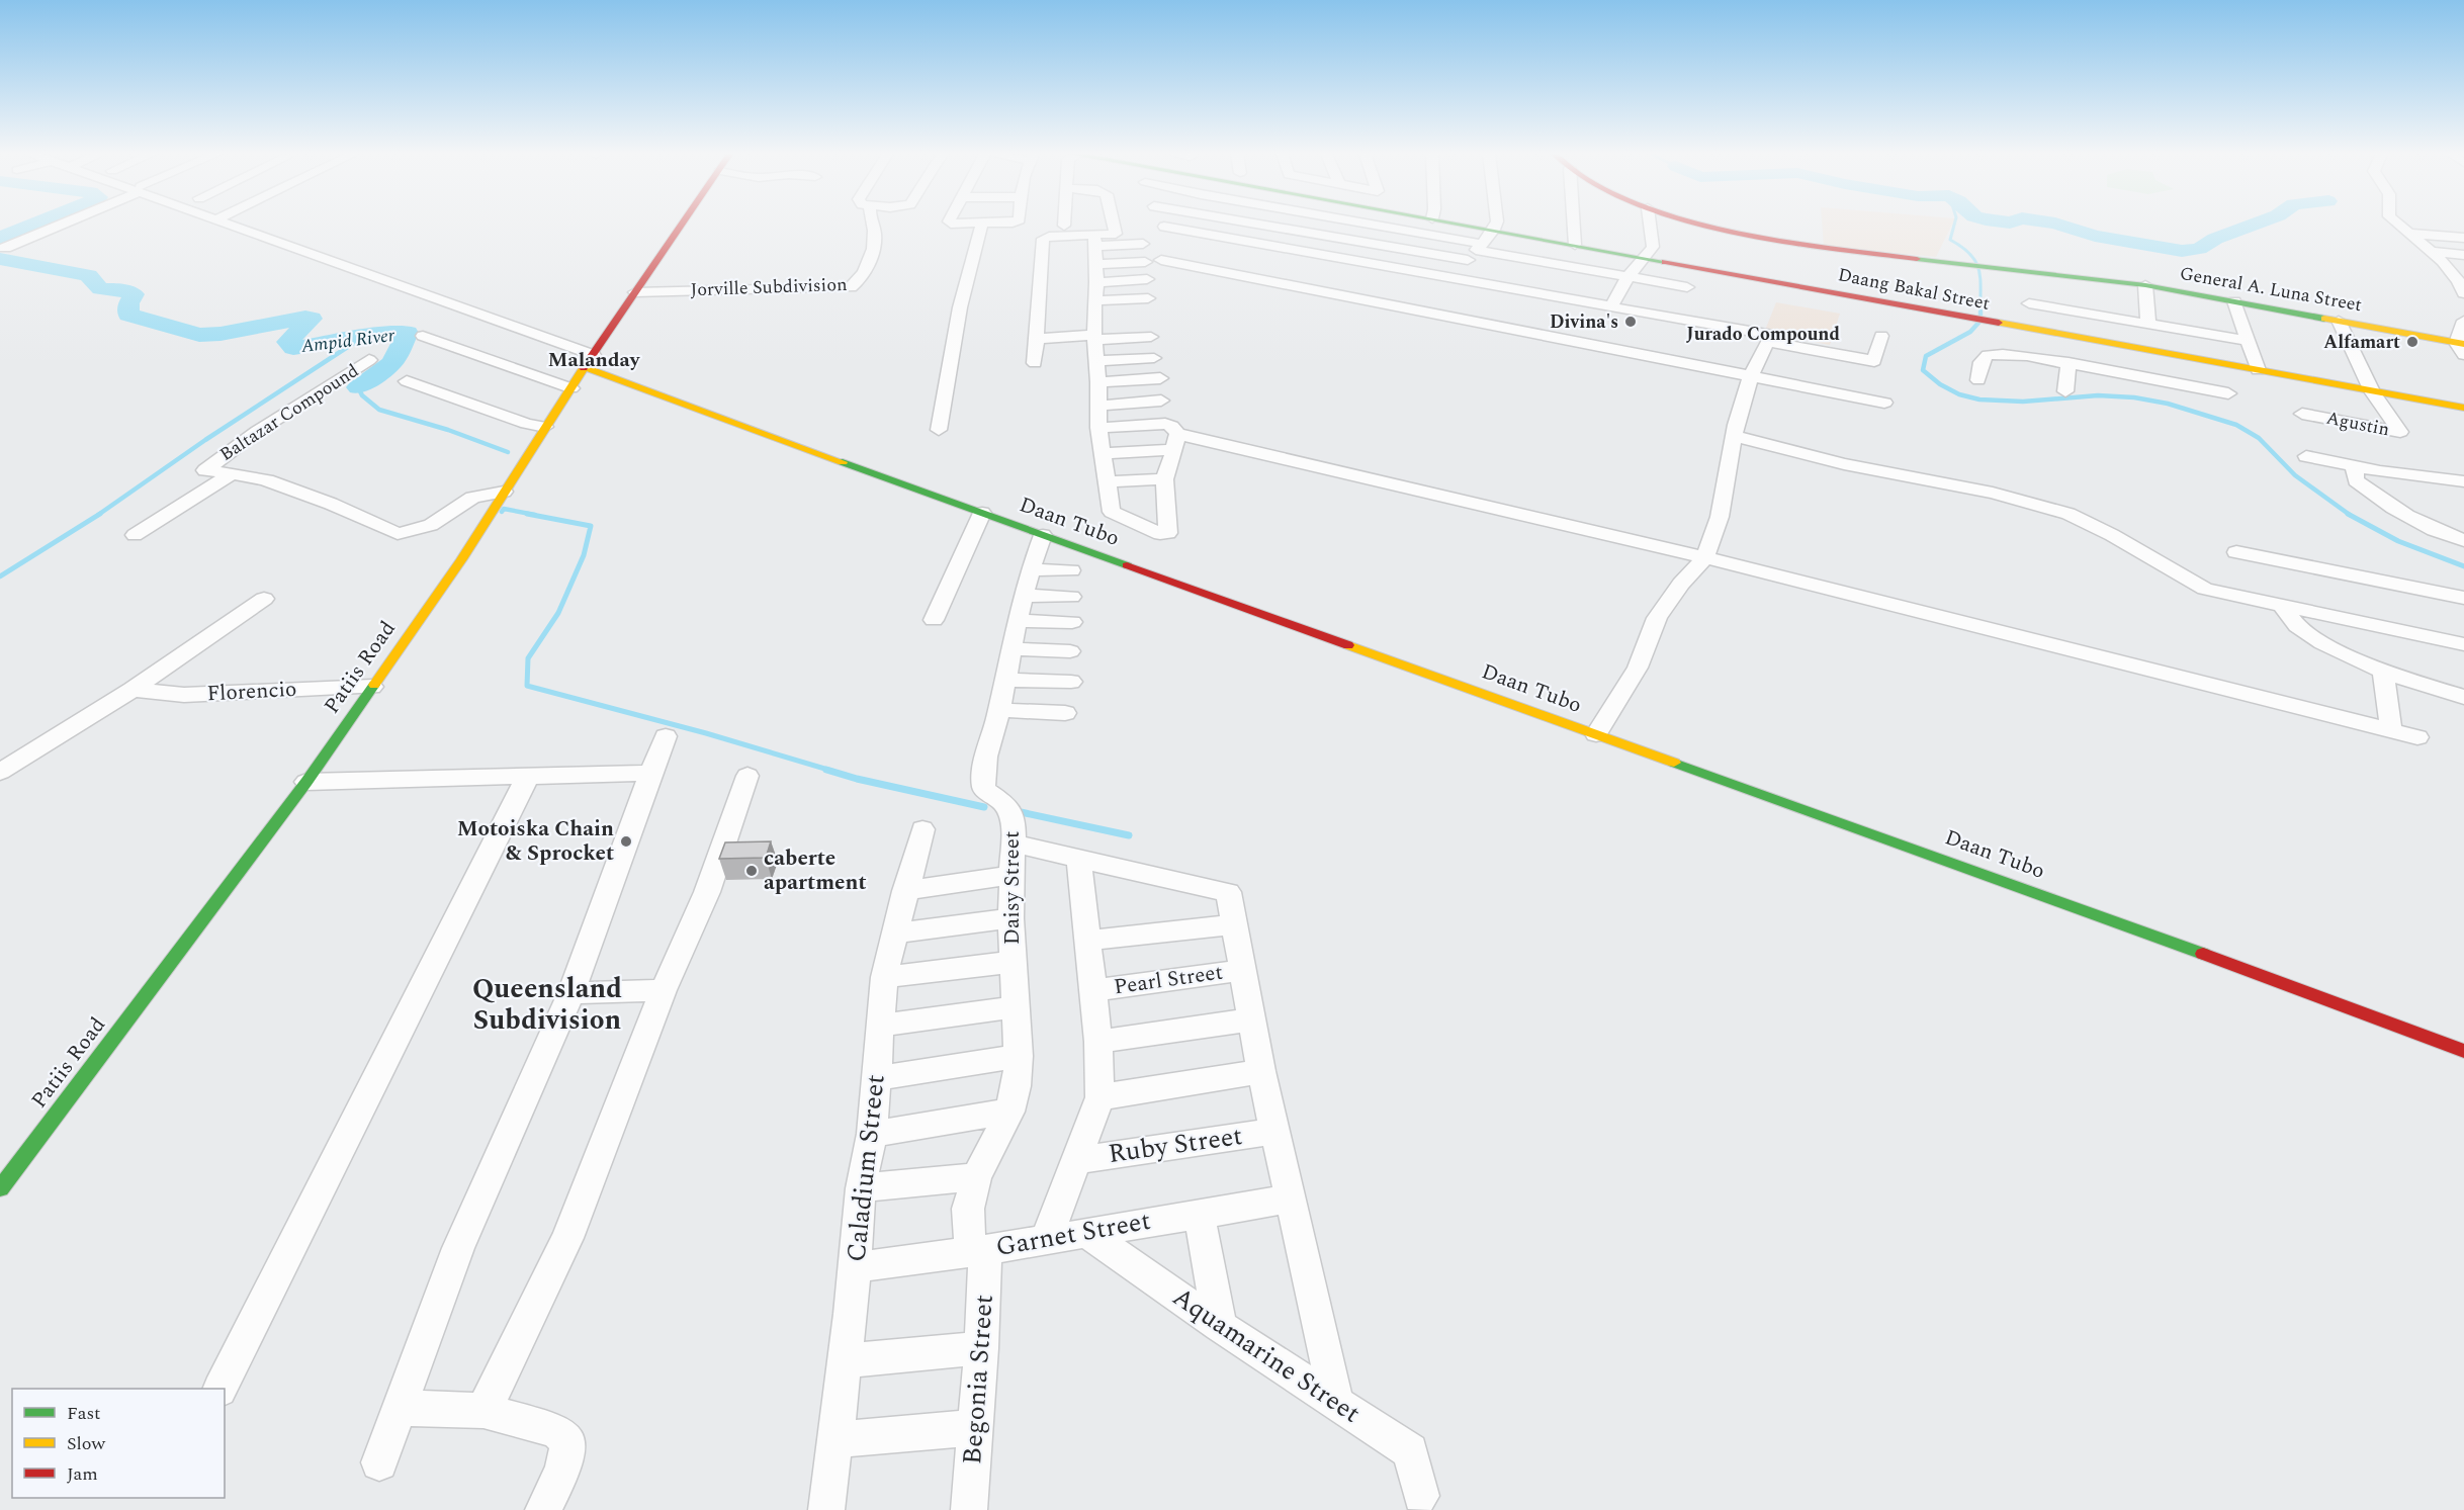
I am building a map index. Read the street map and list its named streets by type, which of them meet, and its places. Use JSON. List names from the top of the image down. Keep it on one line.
{"streets":{"street":["Jorville Subdivision","Daang Bakal Street","General A. Luna Street","Baltazar Compound","Agustin","Daan Tubo","Patiis Road","Florencio","Daisy Street","Pearl Street","Ruby Street","Caladium Street","Garnet Street","Aquamarine Street","Begonia Street"]},"crossings":[["Jorville Subdivision","Patiis Road"],["Daang Bakal Street","Agustin"],["Baltazar Compound","Patiis Road"],["Daan Tubo","Patiis Road"],["Daan Tubo","Daisy Street"],["Patiis Road","Florencio"],["Daisy Street","Garnet Street"],["Daisy Street","Begonia Street"],["Caladium Street","Garnet Street"],["Garnet Street","Aquamarine Street"],["Garnet Street","Begonia Street"]],"districts":["Jurado Compound","Malanday","Queensland Subdivision"],"water":["Ampid River"],"places":["Divina's","Alfamart","Motoiska Chain & Sprocket","caberte apartment"],"legend":["Fast","Slow","Jam"]}
